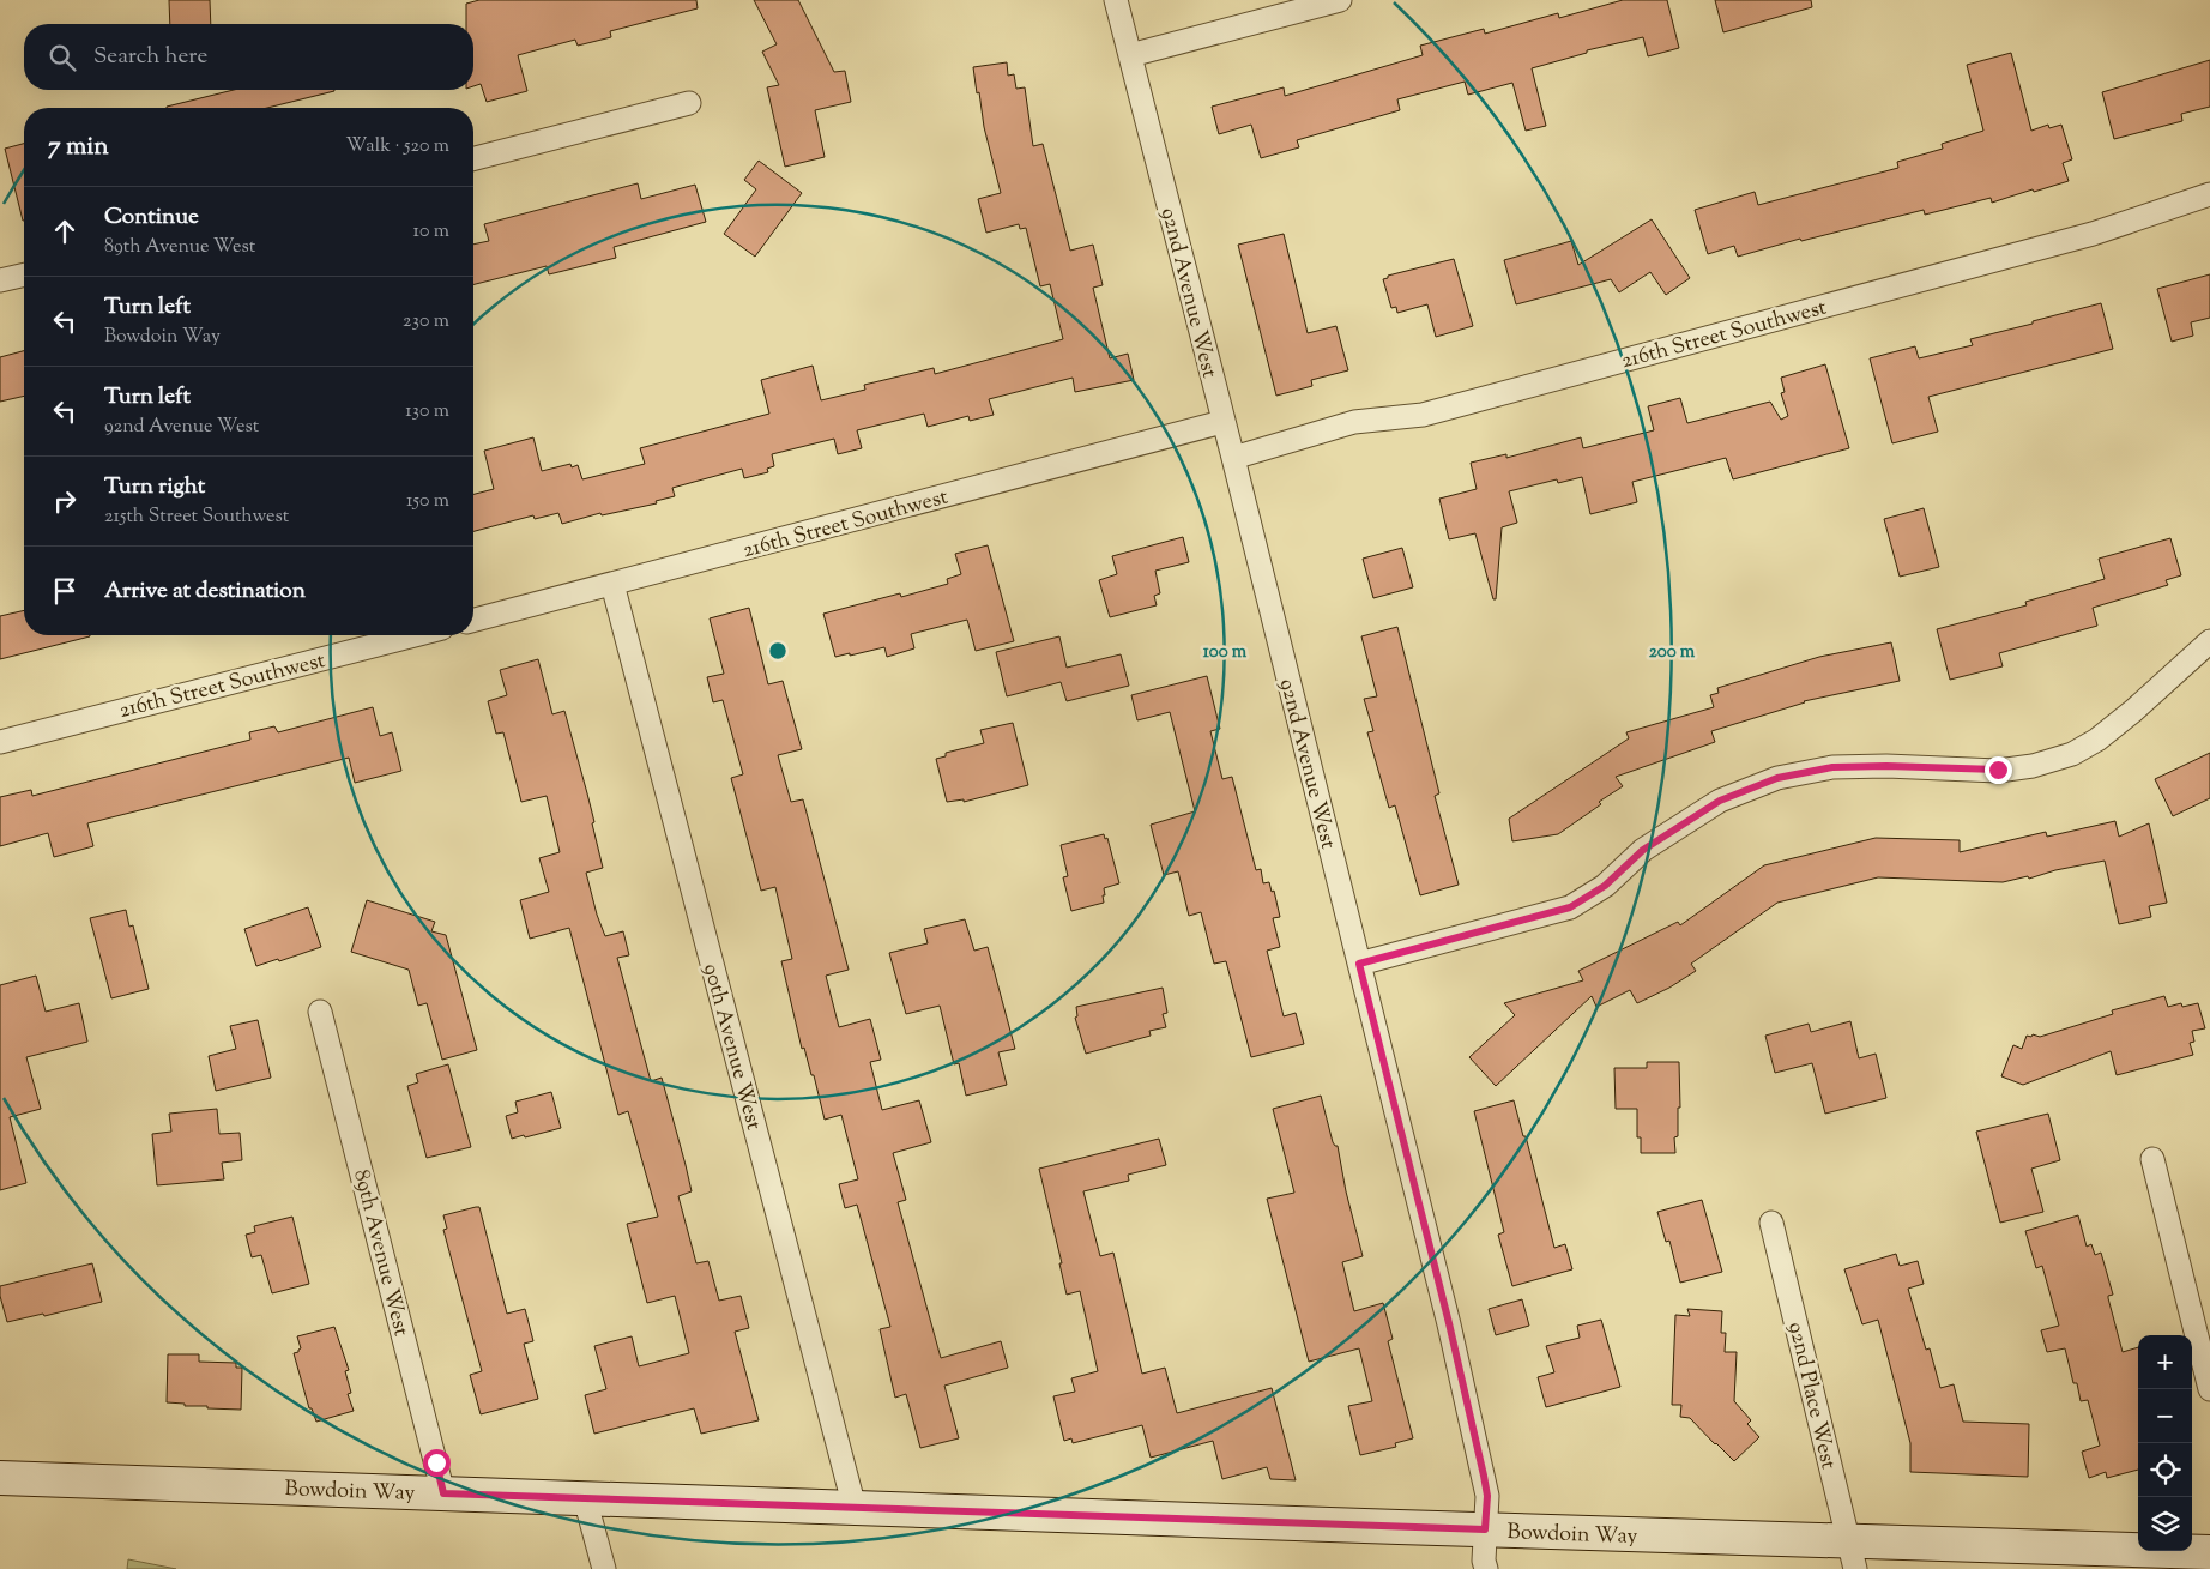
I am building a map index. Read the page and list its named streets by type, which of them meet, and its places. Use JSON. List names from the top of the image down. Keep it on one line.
{"streets":{"street":["92nd Avenue West","216th Street Southwest","90th Avenue West","89th Avenue West","92nd Place West","Bowdoin Way"]},"crossings":[["92nd Avenue West","216th Street Southwest"],["92nd Avenue West","Bowdoin Way"],["216th Street Southwest","90th Avenue West"],["90th Avenue West","Bowdoin Way"],["89th Avenue West","Bowdoin Way"],["92nd Place West","Bowdoin Way"]],"page":{"search":"Search here","heading":["7 min","Walk · 520 m"],"list":[["Continue","89th Avenue West","10 m"],["Turn left","Bowdoin Way","230 m"],["Turn left","92nd Avenue West","130 m"],["Turn right","215th Street Southwest","150 m"],"Arrive at destination"],"map_buttons":["+","−"]},"rings":["100 m","200 m"]}
